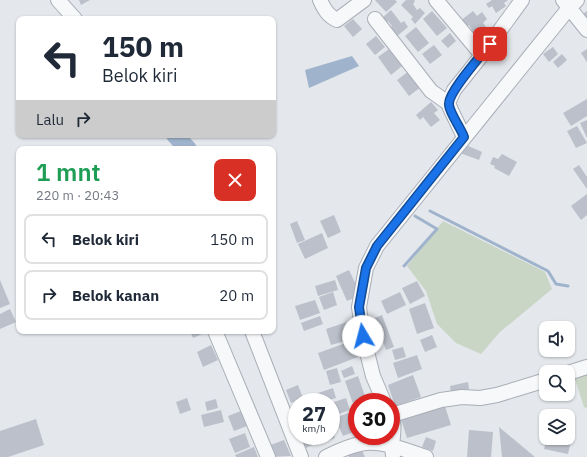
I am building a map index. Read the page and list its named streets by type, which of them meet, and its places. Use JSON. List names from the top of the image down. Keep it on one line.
{"page":{"turn":["150 m","Belok kiri"],"then":"Lalu","heading":["1 mnt","220 m · 20:43"],"list":[{"name":"Belok kiri","value":"150 m"},{"name":"Belok kanan","value":"20 m"}],"speed":"27 km/h","limit":"30"}}
